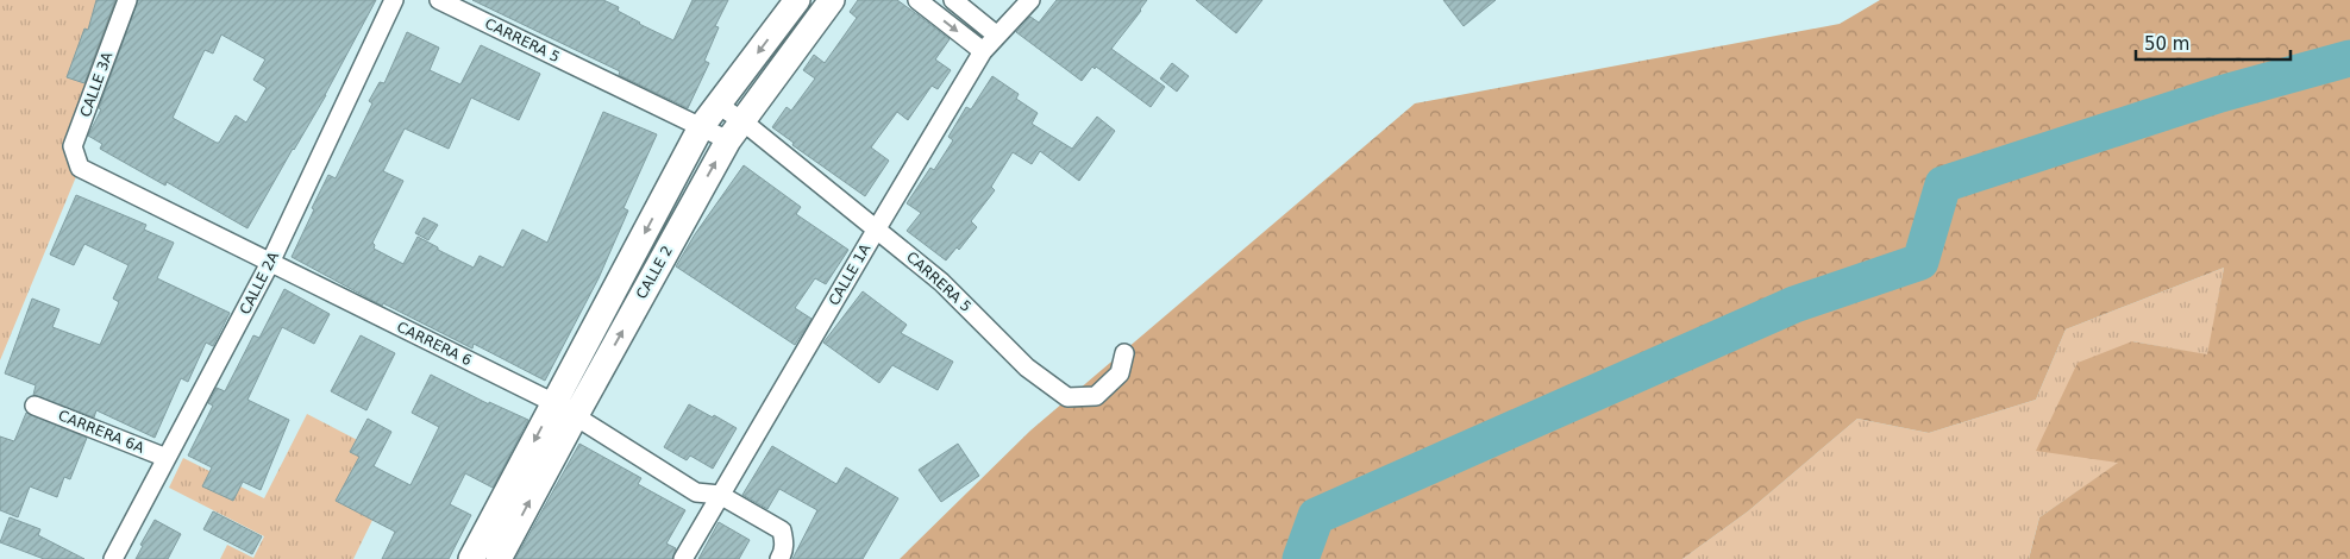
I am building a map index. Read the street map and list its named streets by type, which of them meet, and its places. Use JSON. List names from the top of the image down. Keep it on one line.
{"streets":{"main road":["CALLE 2"],"street":["CARRERA 5","CALLE 3A","CALLE 1A","CALLE 2A","CARRERA 6","CARRERA 6A"]},"crossings":[["CARRERA 5","CALLE 2"],["CARRERA 5","CALLE 1A"],["CALLE 3A","CARRERA 6"],["CALLE 2","CARRERA 6"],["CALLE 1A","CARRERA 6"],["CALLE 2A","CARRERA 6"],["CALLE 2A","CARRERA 6A"]],"scale_bar":"50 m"}
